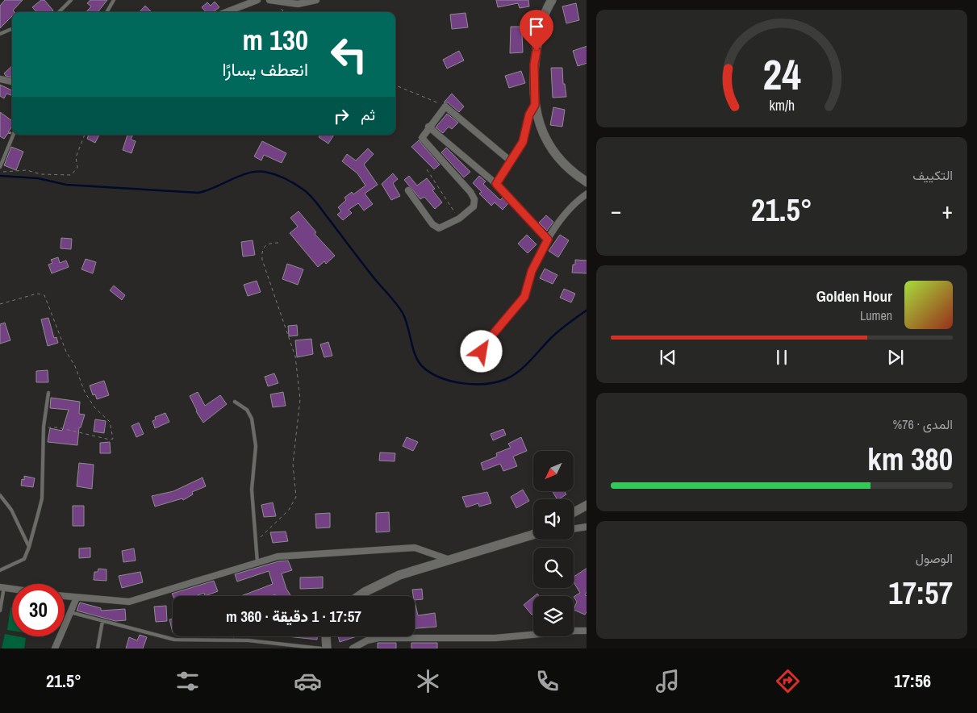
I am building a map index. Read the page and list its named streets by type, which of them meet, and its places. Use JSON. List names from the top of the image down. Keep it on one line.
{"north":"bottom left","page":{"turn":["130 m","انعطف يسارًا"],"then":"ثم","tile":["التكييف",["المدى · 76%","380 km"],["الوصول","17:57"]],"heat":["−","21.5°","+"],"song":["Golden Hour","Lumen"],"limit":"30","trip":"17:57 · 1 دقيقة · 360 m","tabs":["17:56","21.5°"],"gauge":["24","km/h"]}}
